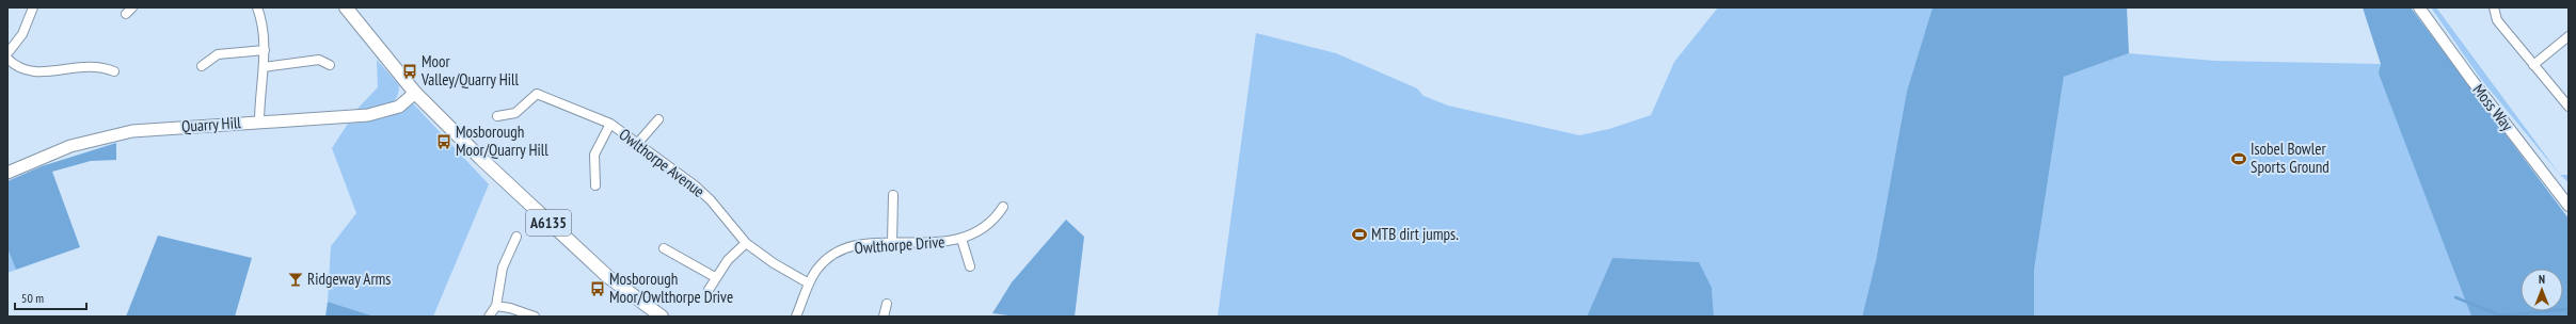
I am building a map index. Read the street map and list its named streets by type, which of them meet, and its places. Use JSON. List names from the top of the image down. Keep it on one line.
{"streets":{"main road":["Quarry Hill","A6135"],"street":["Moss Way","Owlthorpe Avenue","Owlthorpe Drive"]},"crossings":[["Quarry Hill","A6135"],["Owlthorpe Avenue","Owlthorpe Drive"]],"places":{"bus stop":["Moor Valley/Quarry Hill","Mosborough Moor/Quarry Hill","Mosborough Moor/Owlthorpe Drive"],"sports":["Isobel Bowler Sports Ground","MTB dirt jumps."],"bar":["Ridgeway Arms"]},"scale_bar":"50 m","north":"top"}
